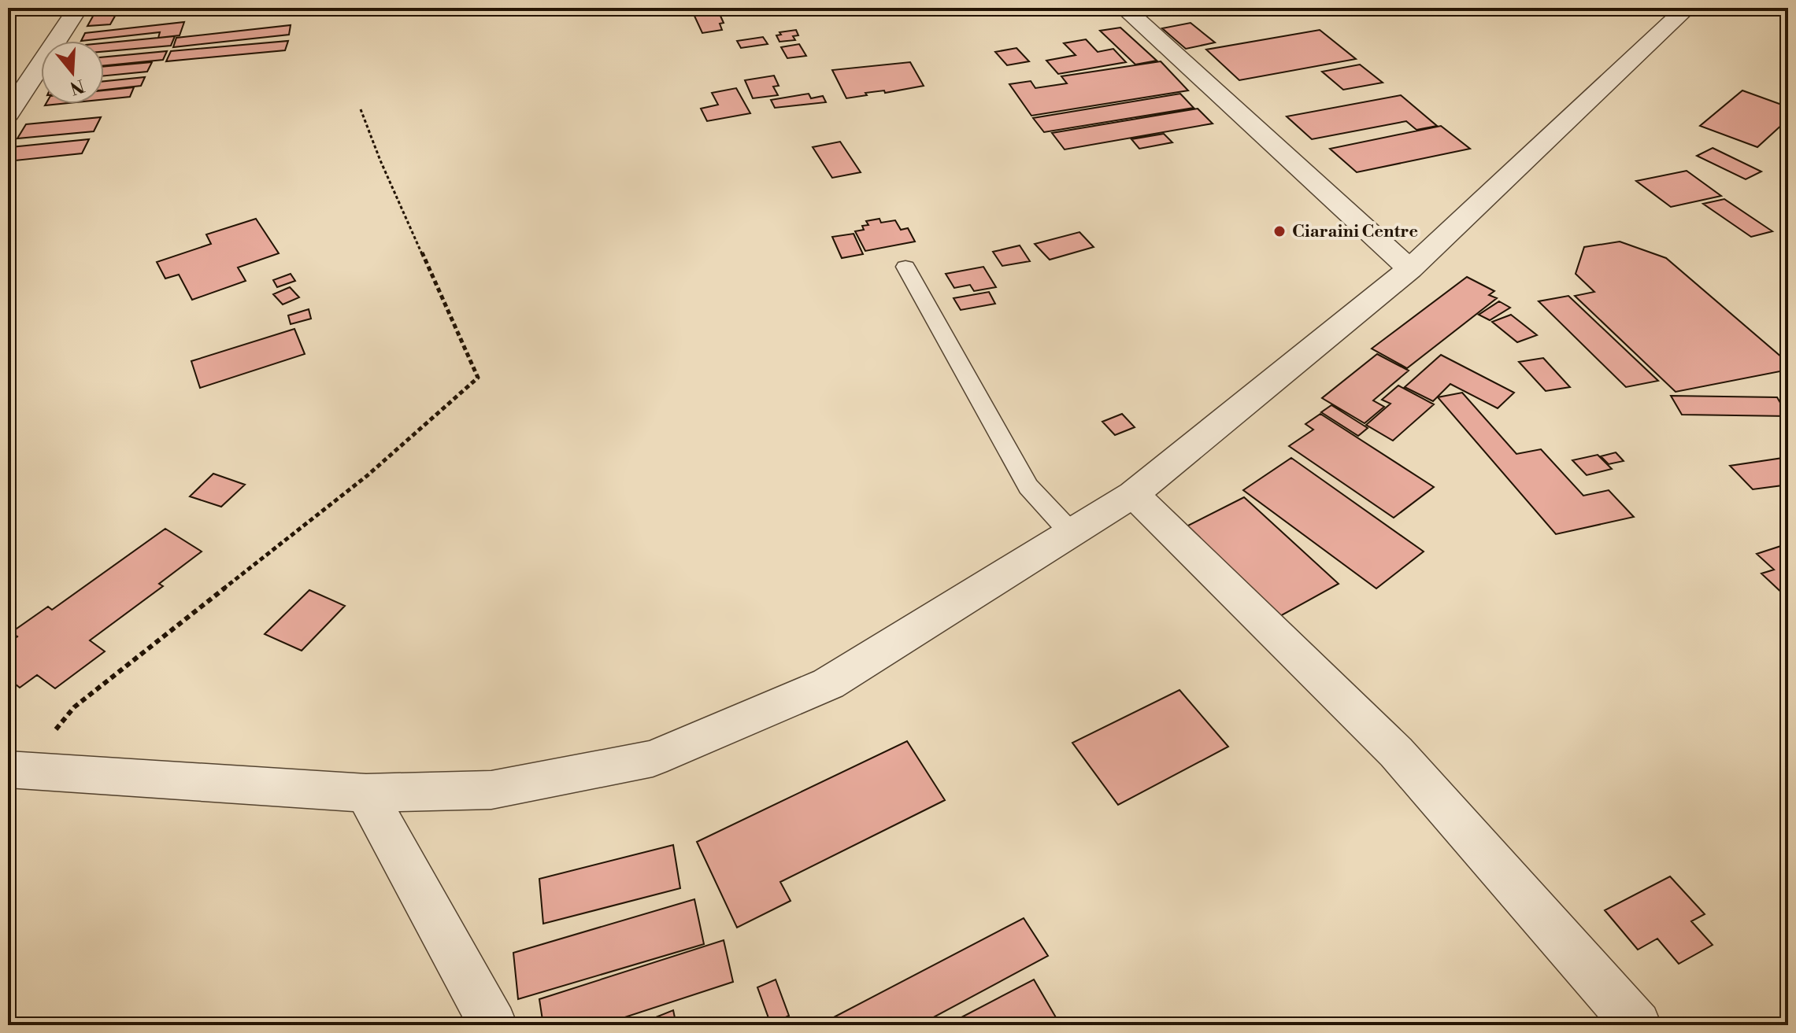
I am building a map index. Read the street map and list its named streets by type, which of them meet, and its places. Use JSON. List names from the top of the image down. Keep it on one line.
{"places":["Ciaraini Centre"],"north":"bottom"}
